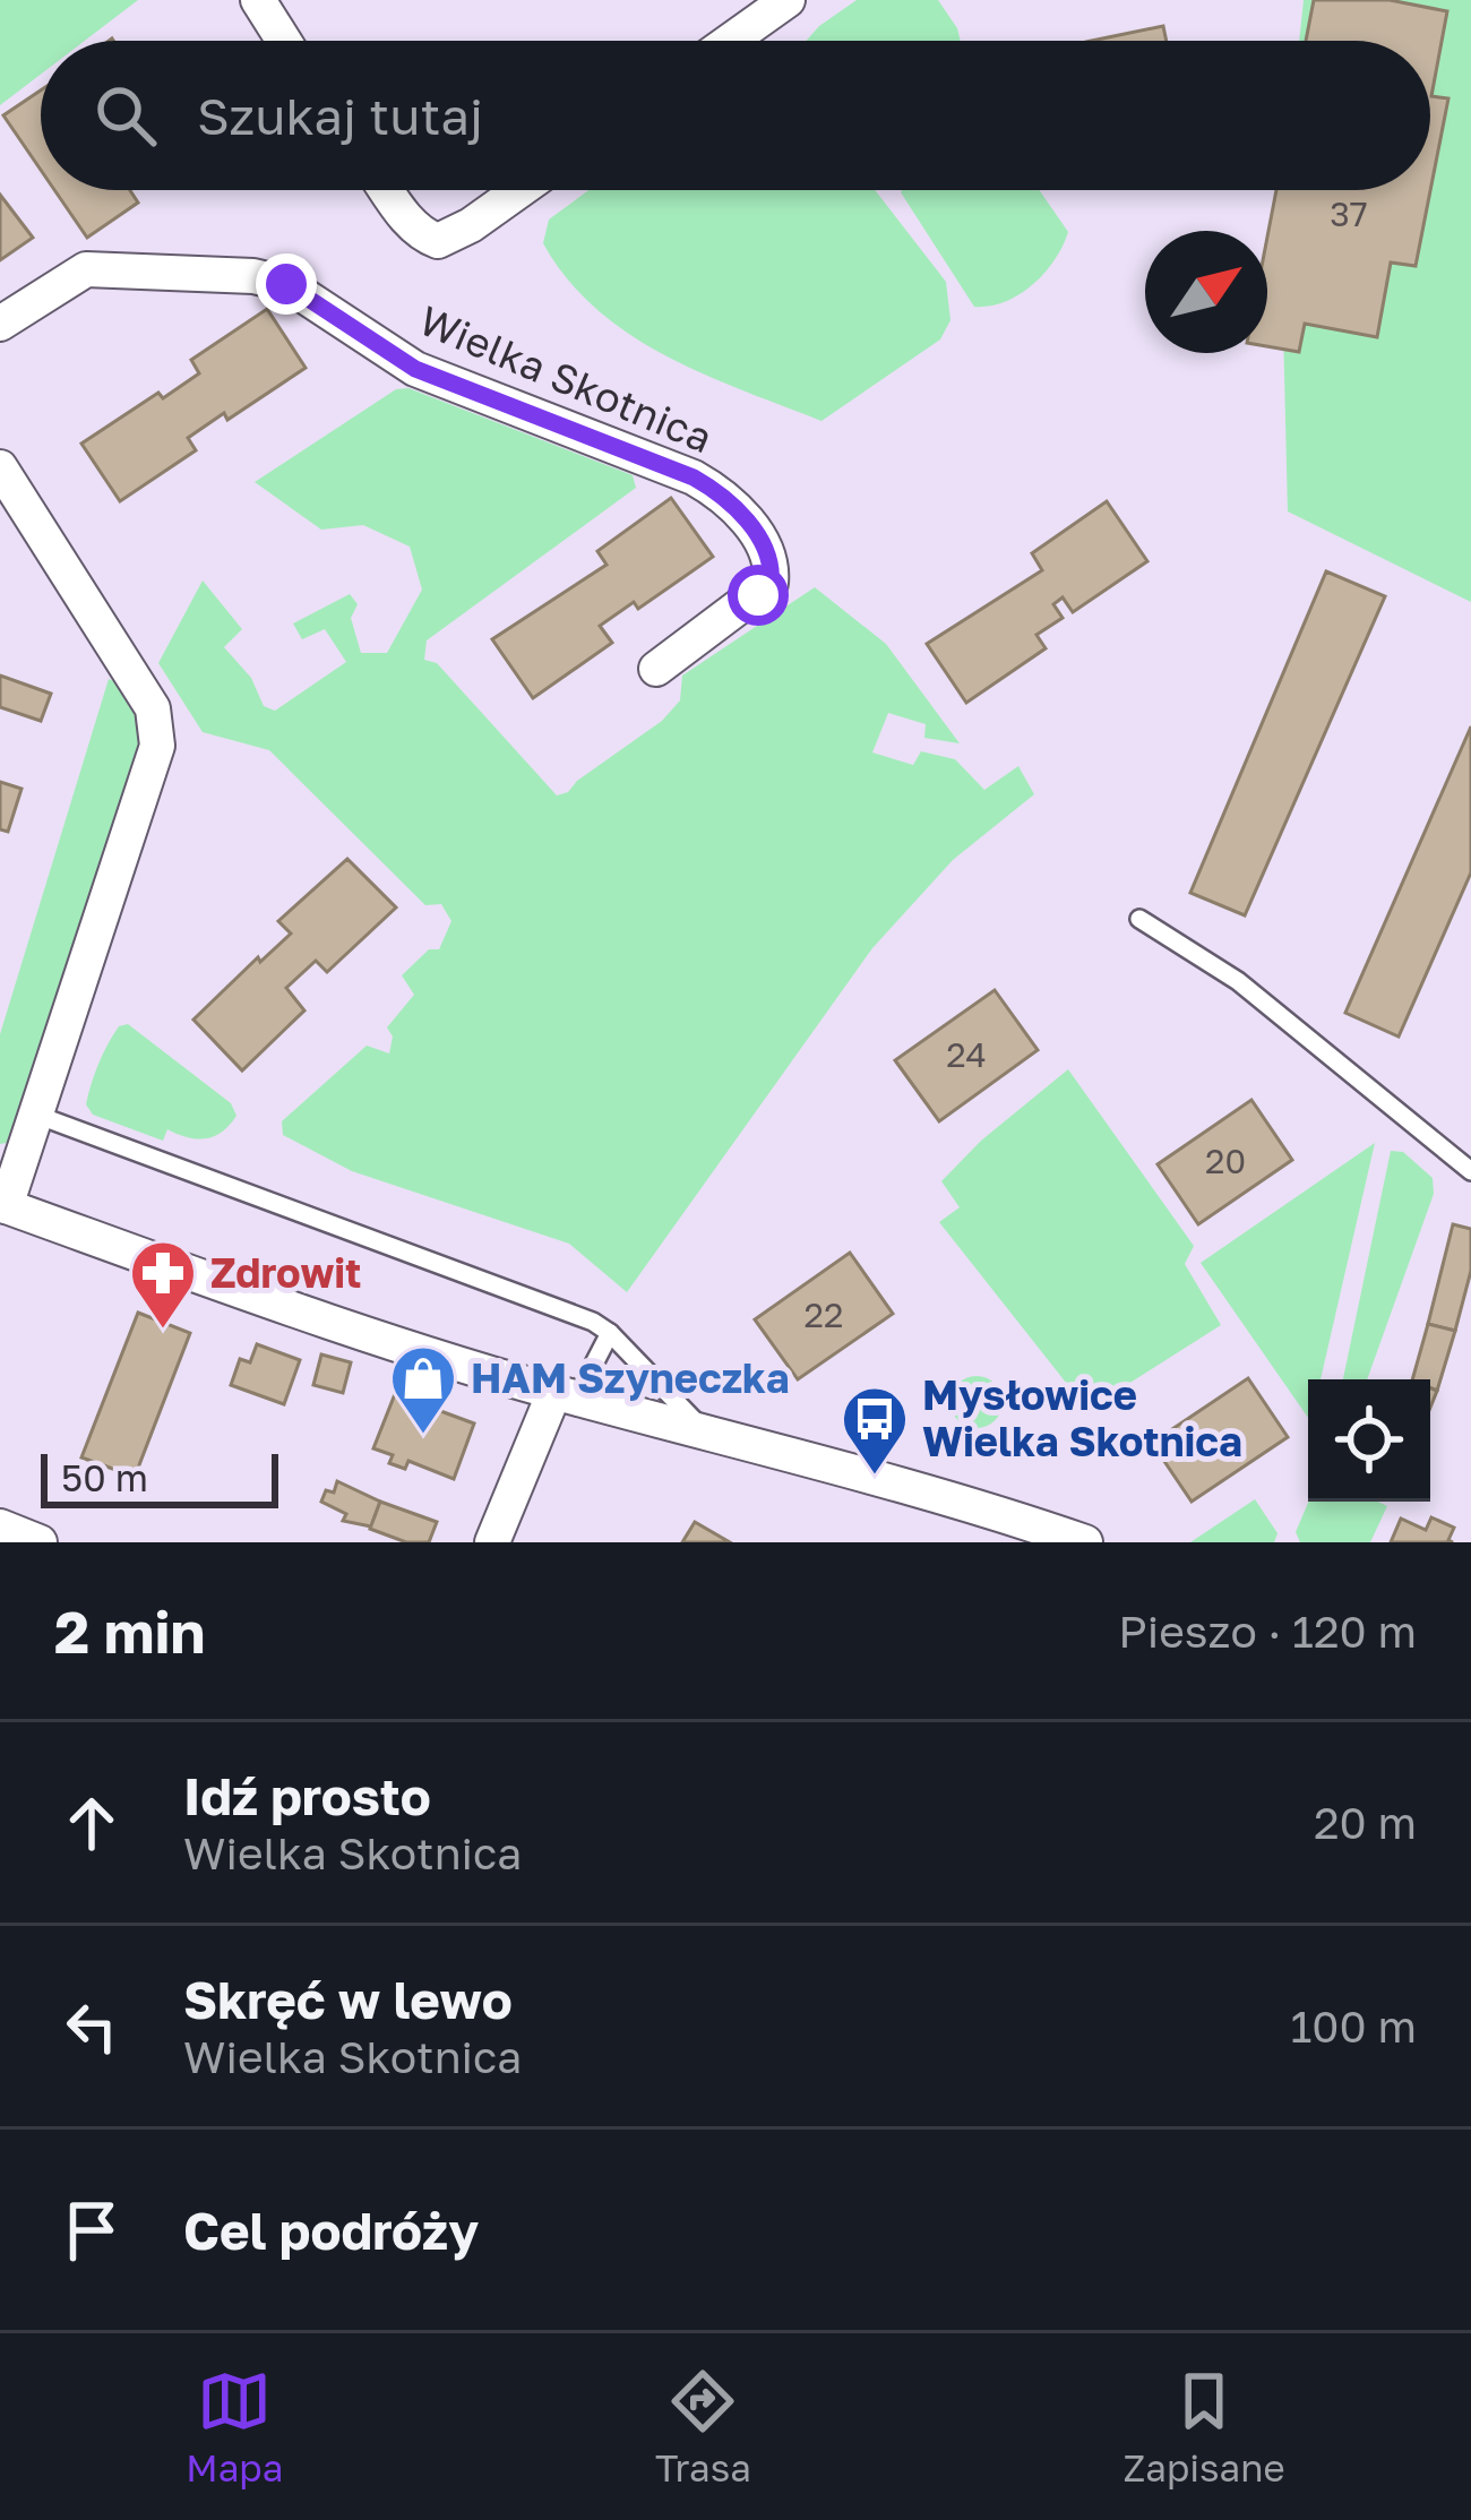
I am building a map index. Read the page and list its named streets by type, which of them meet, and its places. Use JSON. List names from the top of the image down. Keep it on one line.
{"streets":{"street":["Wielka Skotnica"]},"places":{"pharmacy":["Zdrowit"],"shop":["HAM Szyneczka"],"bus stop":["Mysłowice Wielka Skotnica"]},"house_numbers":["37","24","20","22"],"scale_bar":"50 m","north":"top right","page":{"search":"Szukaj tutaj","scale":"50 m","heading":["2 min","Pieszo · 120 m"],"list":[["Idź prosto","Wielka Skotnica","20 m"],["Skręć w lewo","Wielka Skotnica","100 m"],"Cel podróży"],"nav":["Mapa","Trasa","Zapisane"]}}
